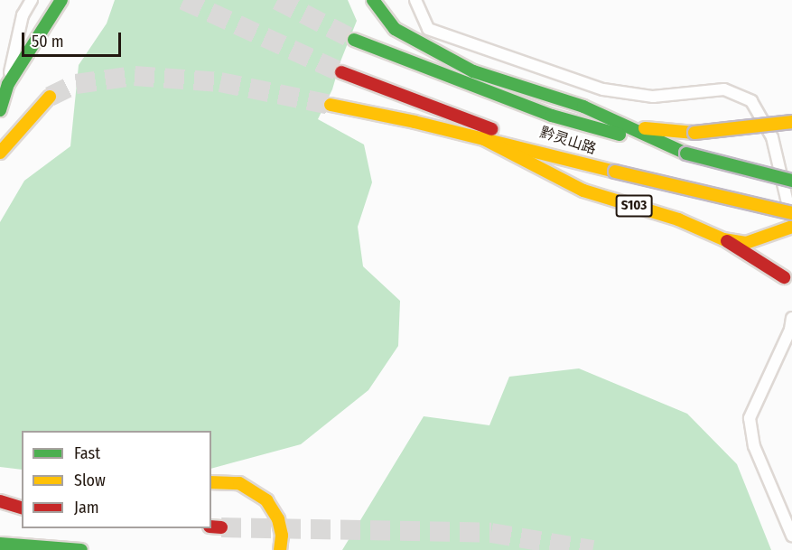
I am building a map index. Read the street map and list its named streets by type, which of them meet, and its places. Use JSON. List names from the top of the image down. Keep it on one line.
{"streets":{"main road":["黔灵山路","S103"]},"legend":["Fast","Slow","Jam"],"scale_bar":"50 m"}
